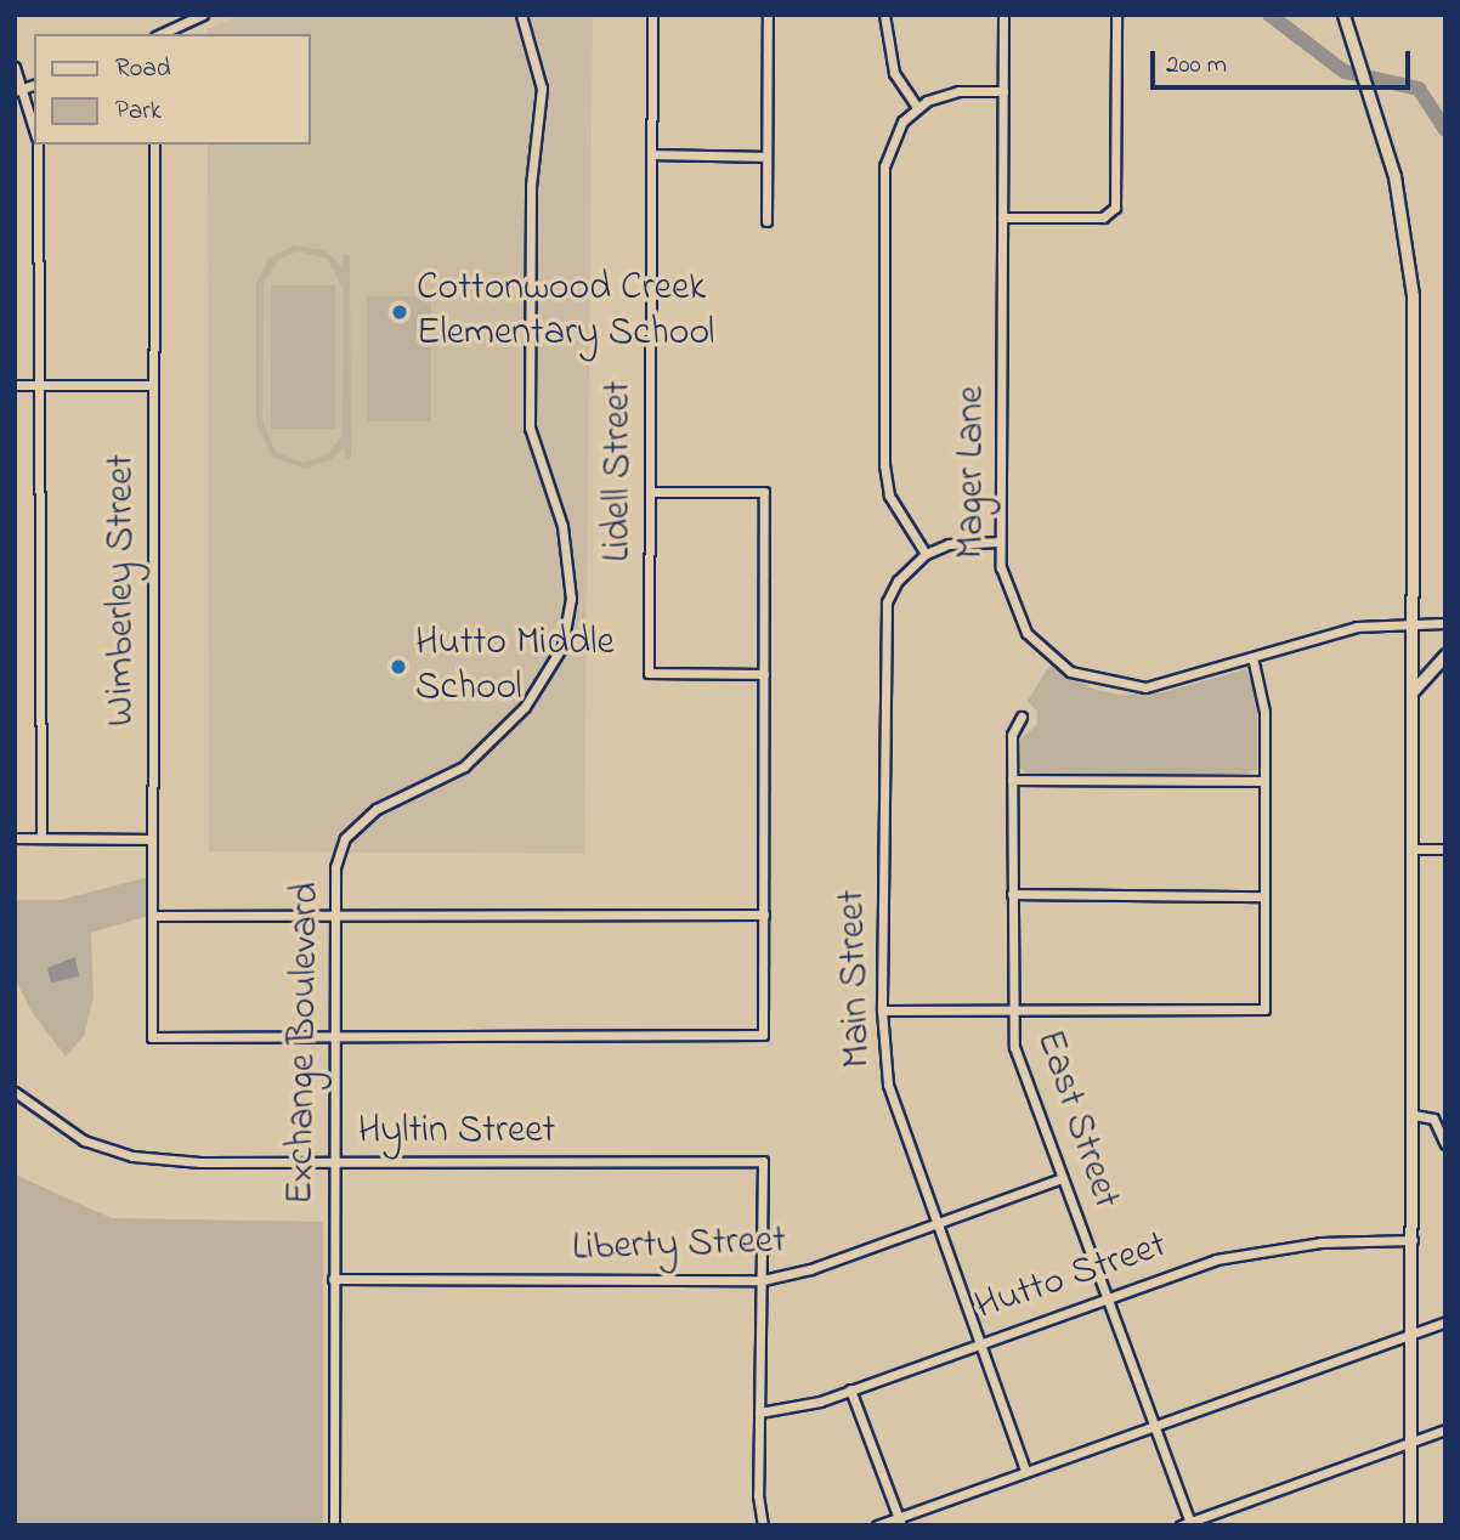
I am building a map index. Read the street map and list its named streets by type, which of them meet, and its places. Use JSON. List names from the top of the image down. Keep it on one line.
{"streets":{"street":["Lidell Street","Mager Lane","Wimberley Street","Main Street","Exchange Boulevard","East Street","Hyltin Street","Liberty Street","Hutto Street"]},"crossings":[["Wimberley Street","Exchange Boulevard"],["Main Street","Liberty Street"],["Main Street","Hutto Street"],["Exchange Boulevard","Hyltin Street"],["Exchange Boulevard","Liberty Street"],["East Street","Liberty Street"],["East Street","Hutto Street"],["Hyltin Street","Liberty Street"]],"places":["Cottonwood Creek Elementary School","Hutto Middle School"],"legend":["Road","Park"],"scale_bar":"200 m"}
